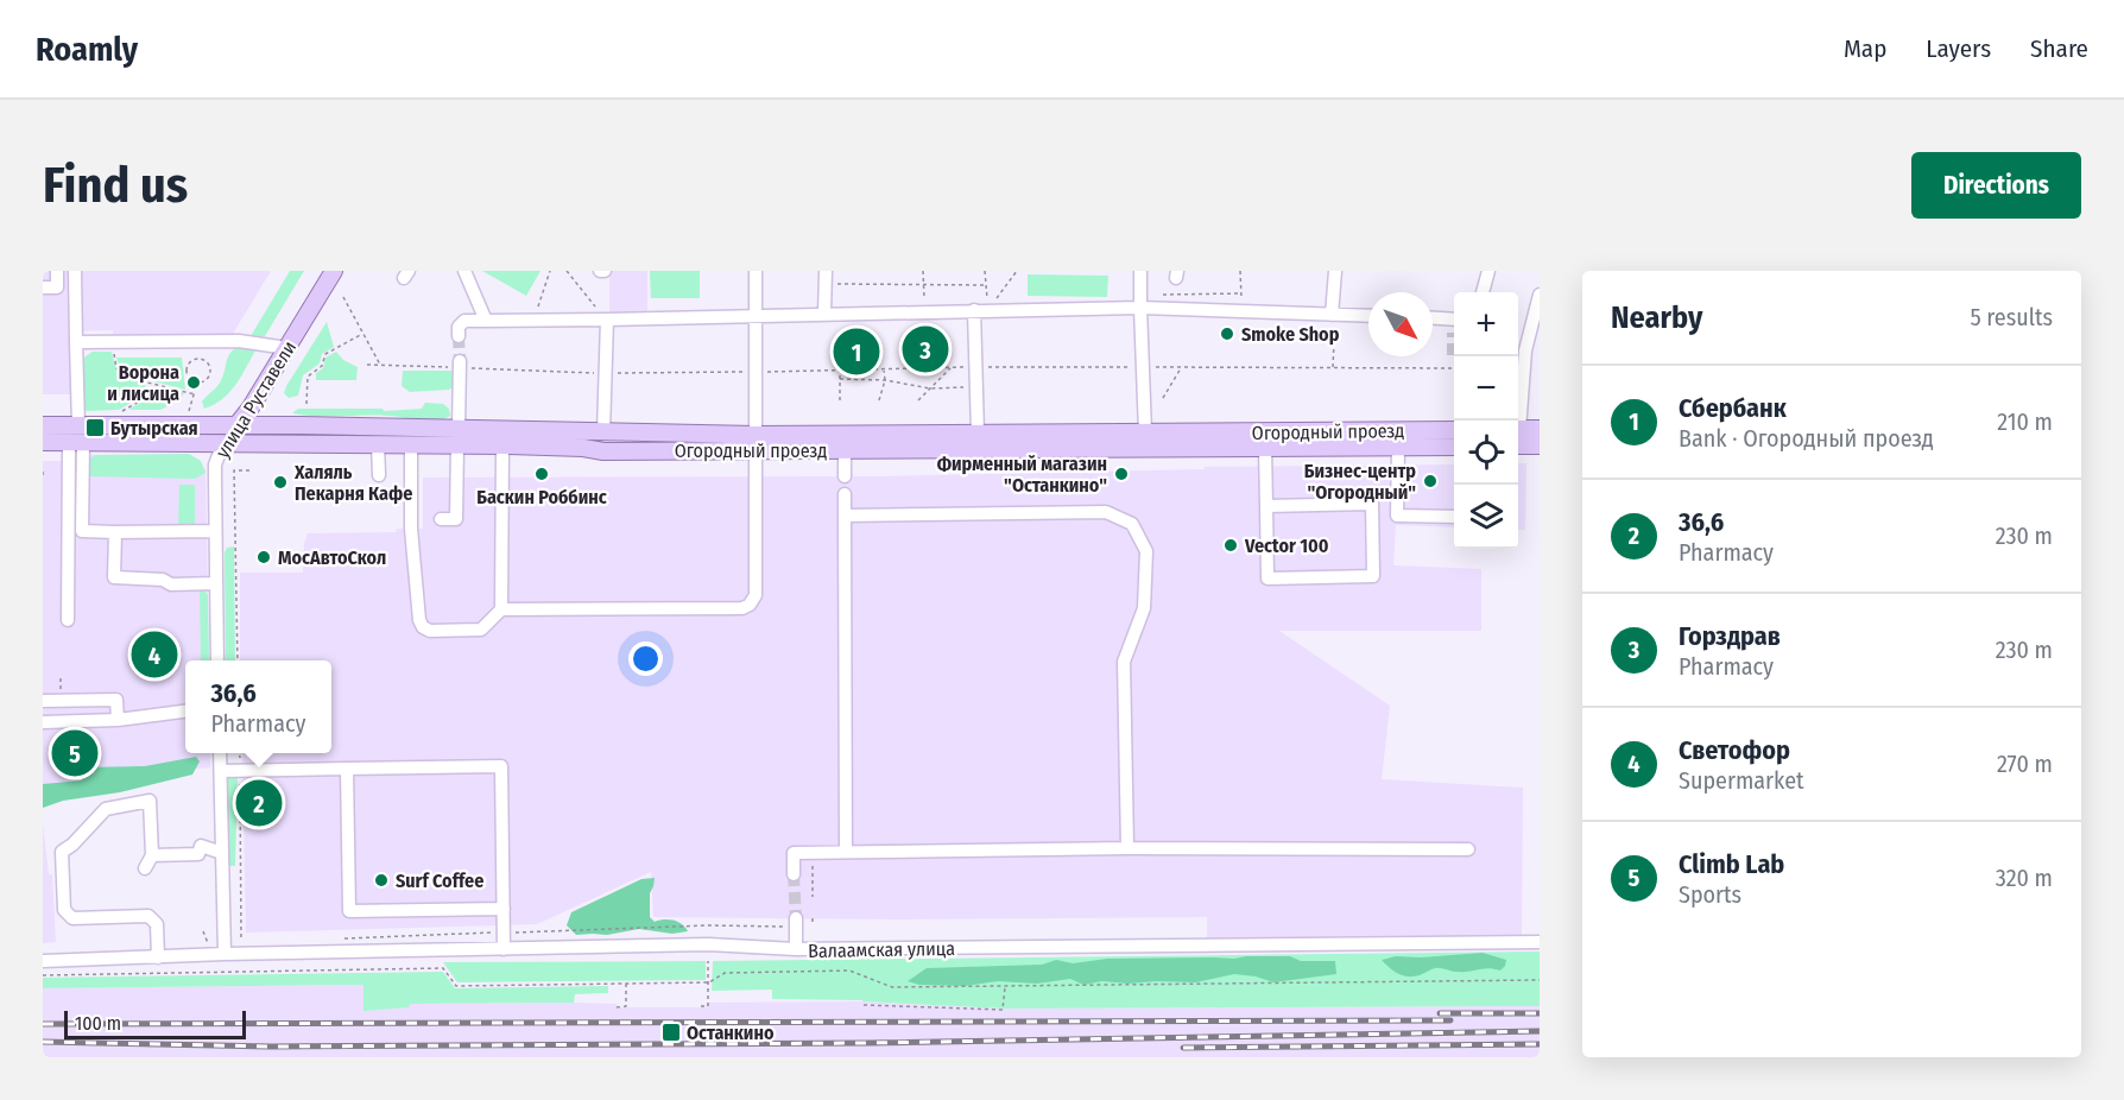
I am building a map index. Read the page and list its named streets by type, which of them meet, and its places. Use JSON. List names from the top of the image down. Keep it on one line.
{"streets":{"main road":["улица Руставели","Огородный проезд"],"street":["Валаамская улица"]},"crossings":[["улица Руставели","Огородный проезд"]],"places":{"other":["Smoke Shop","Ворона и лисица","Баскин Роббинс","Фирменный магазин \"Останкино\"","Бизнес-центр \"Огородный\"","Халяль Пекарня Кафе","Vector 100","МосАвтоСкол","Surf Coffee"],"transit":["Бутырская","Останкино"]},"scale_bar":"100 m","north":"bottom right","page":{"header":"Roamly","nav":["Map","Layers","Share"],"buttons":"Directions","title":"Find us","heading":["Nearby","5 results"],"map_buttons":["+","−"],"pins":["3","1","4","5","2"],"list":[{"mark":"1","name":"Сбербанк","note":"Bank · Огородный проезд","value":"210 m"},{"mark":"2","name":"36,6","note":"Pharmacy","value":"230 m"},{"mark":"3","name":"Горздрав","note":"Pharmacy","value":"230 m"},{"mark":"4","name":"Светофор","note":"Supermarket","value":"270 m"},{"mark":"5","name":"Climb Lab","note":"Sports","value":"320 m"}],"popup":["36,6","Pharmacy"],"scale":"100 m"}}
